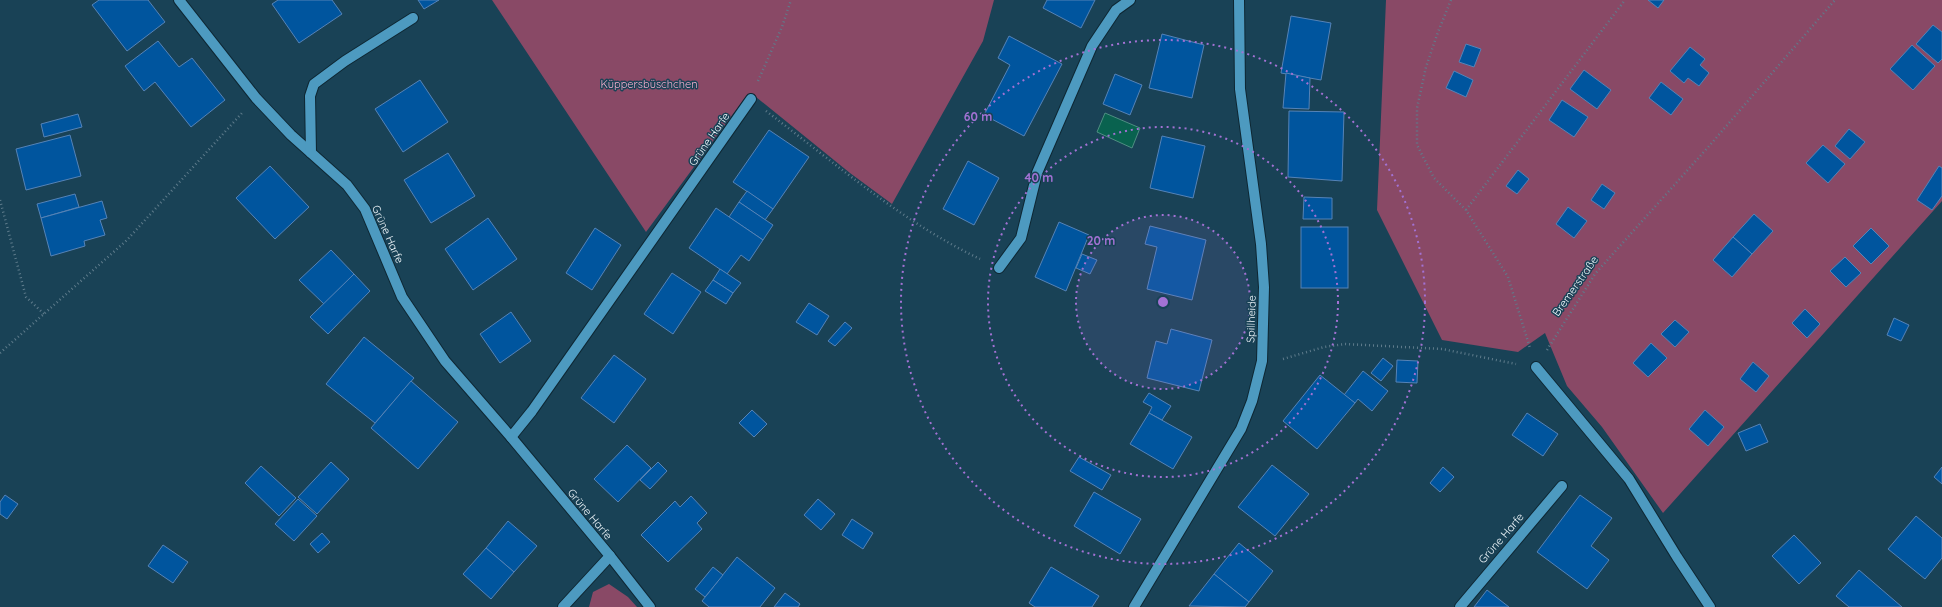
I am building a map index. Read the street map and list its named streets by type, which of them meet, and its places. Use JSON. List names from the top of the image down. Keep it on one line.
{"streets":{"street":["Grüne Harfe","Spillheide"],"path":["Bremerstraße"]},"parks":["Küppersbüschchen"],"rings":["60 m","40 m","20 m"]}
